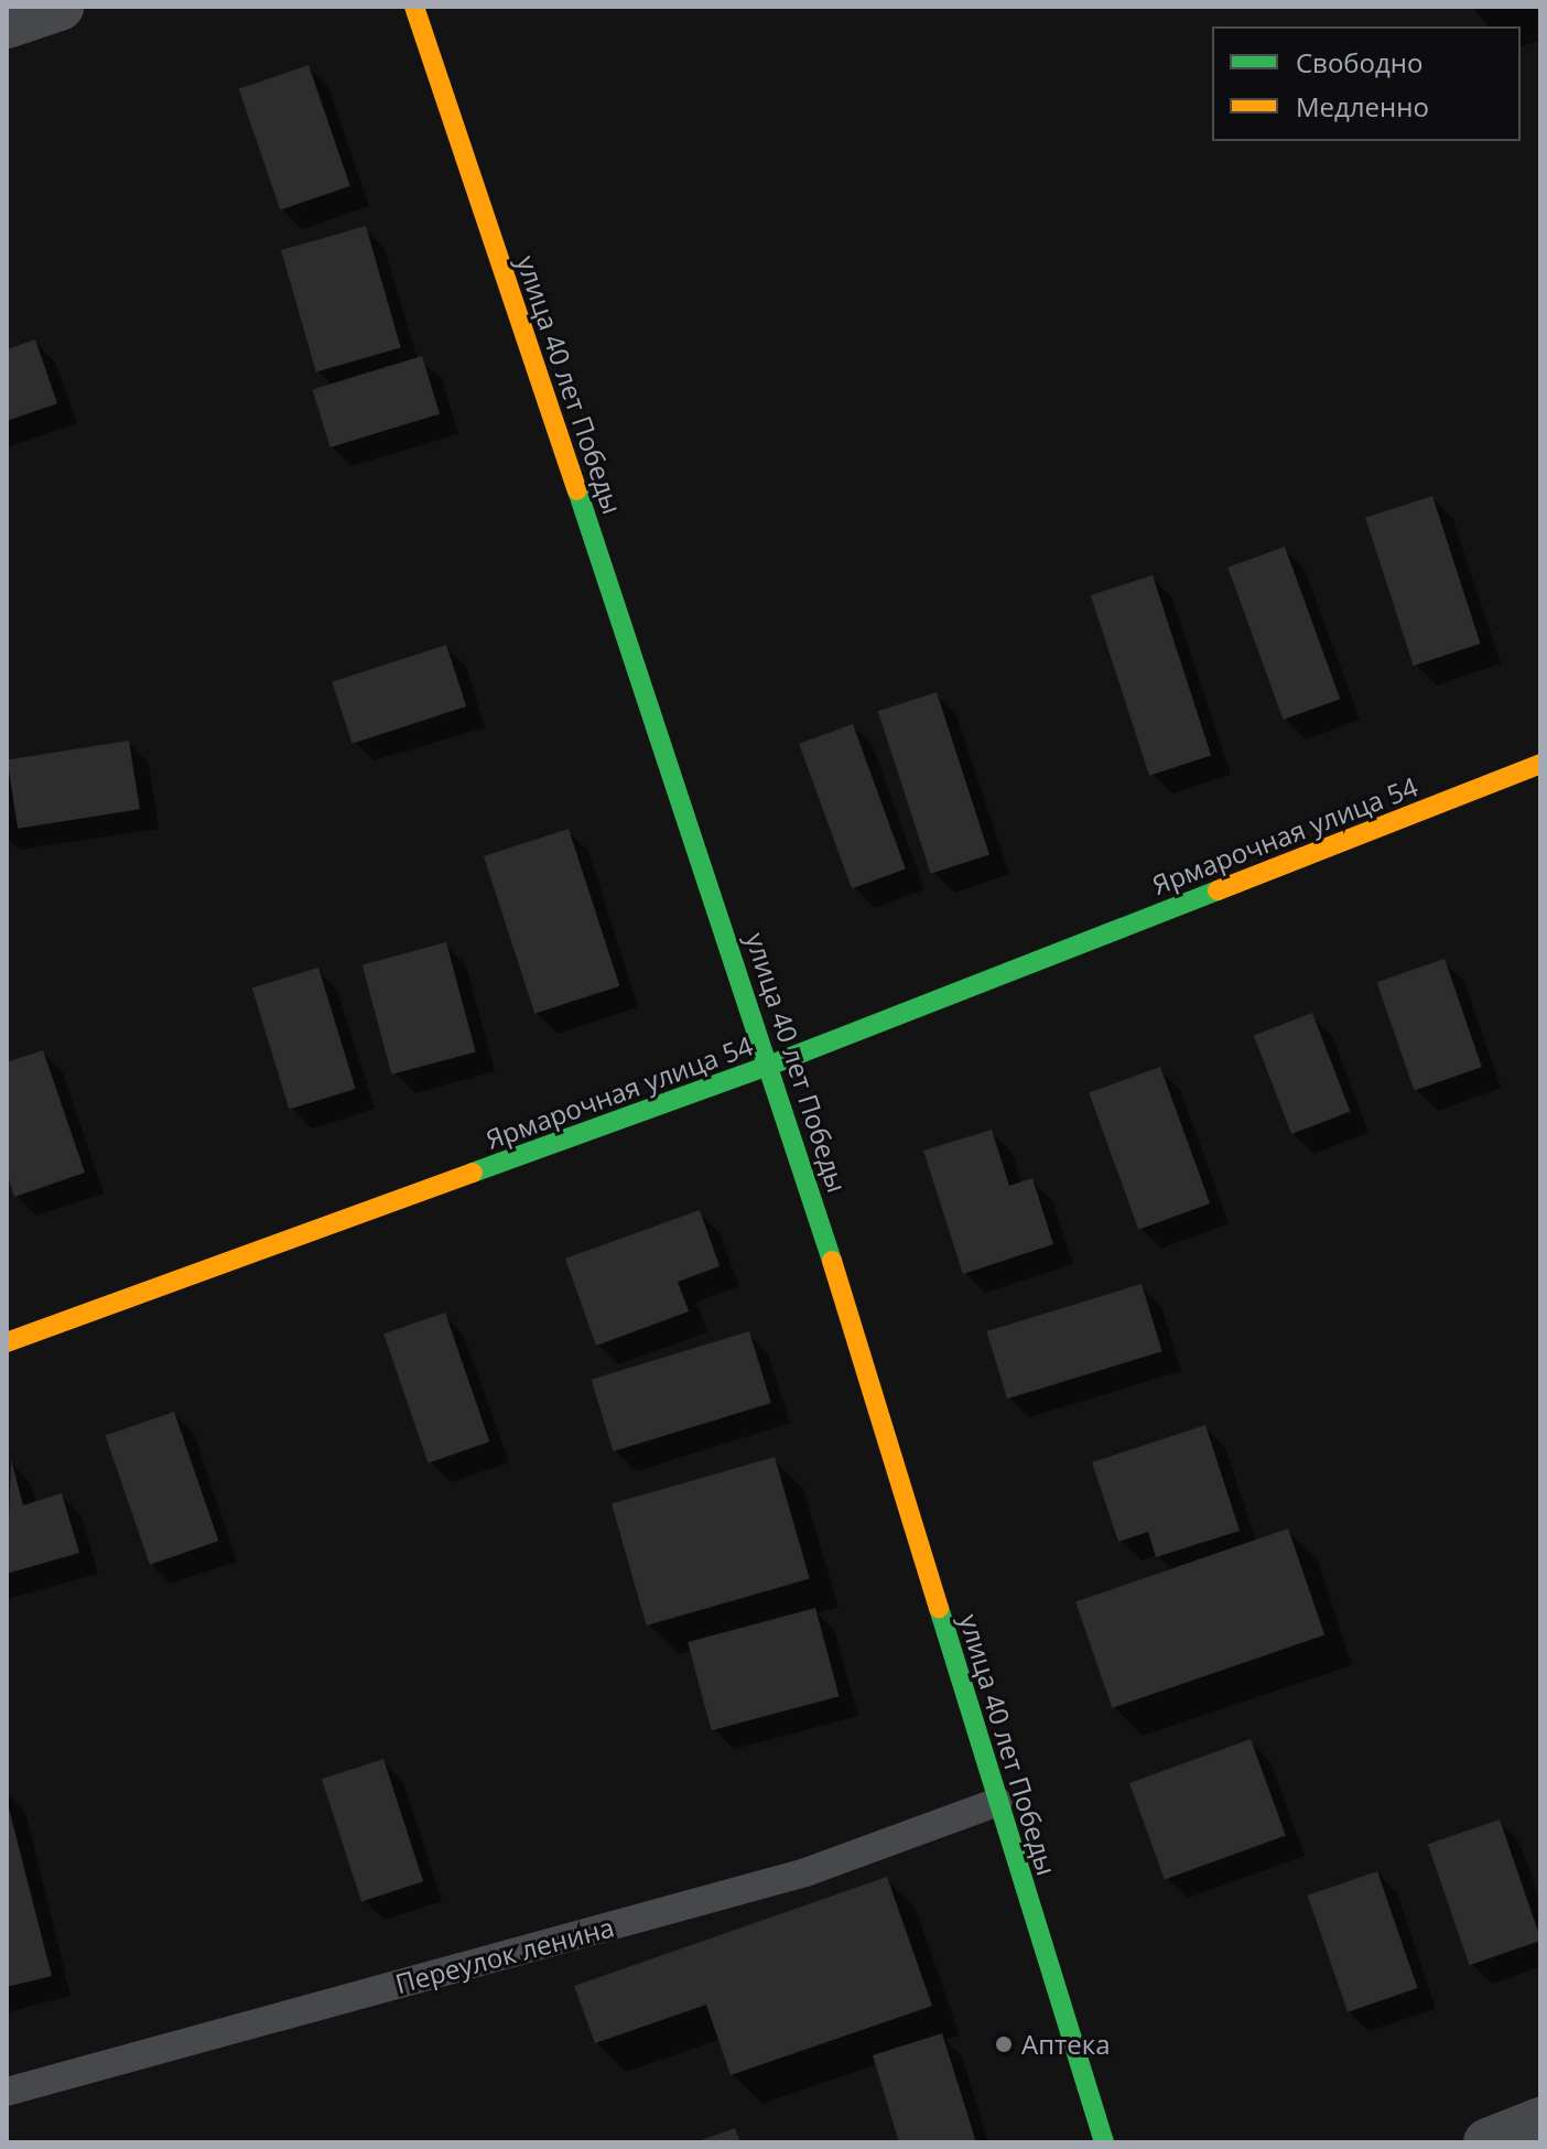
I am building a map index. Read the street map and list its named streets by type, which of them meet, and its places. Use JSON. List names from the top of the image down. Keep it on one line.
{"streets":{"main road":["улица 40 лет Победы","Ярмарочная улица 54"],"lane":["Переулок ленина"]},"crossings":[["улица 40 лет Победы","Ярмарочная улица 54"],["улица 40 лет Победы","Переулок ленина"]],"places":["Аптека"],"legend":["Свободно","Медленно"]}
